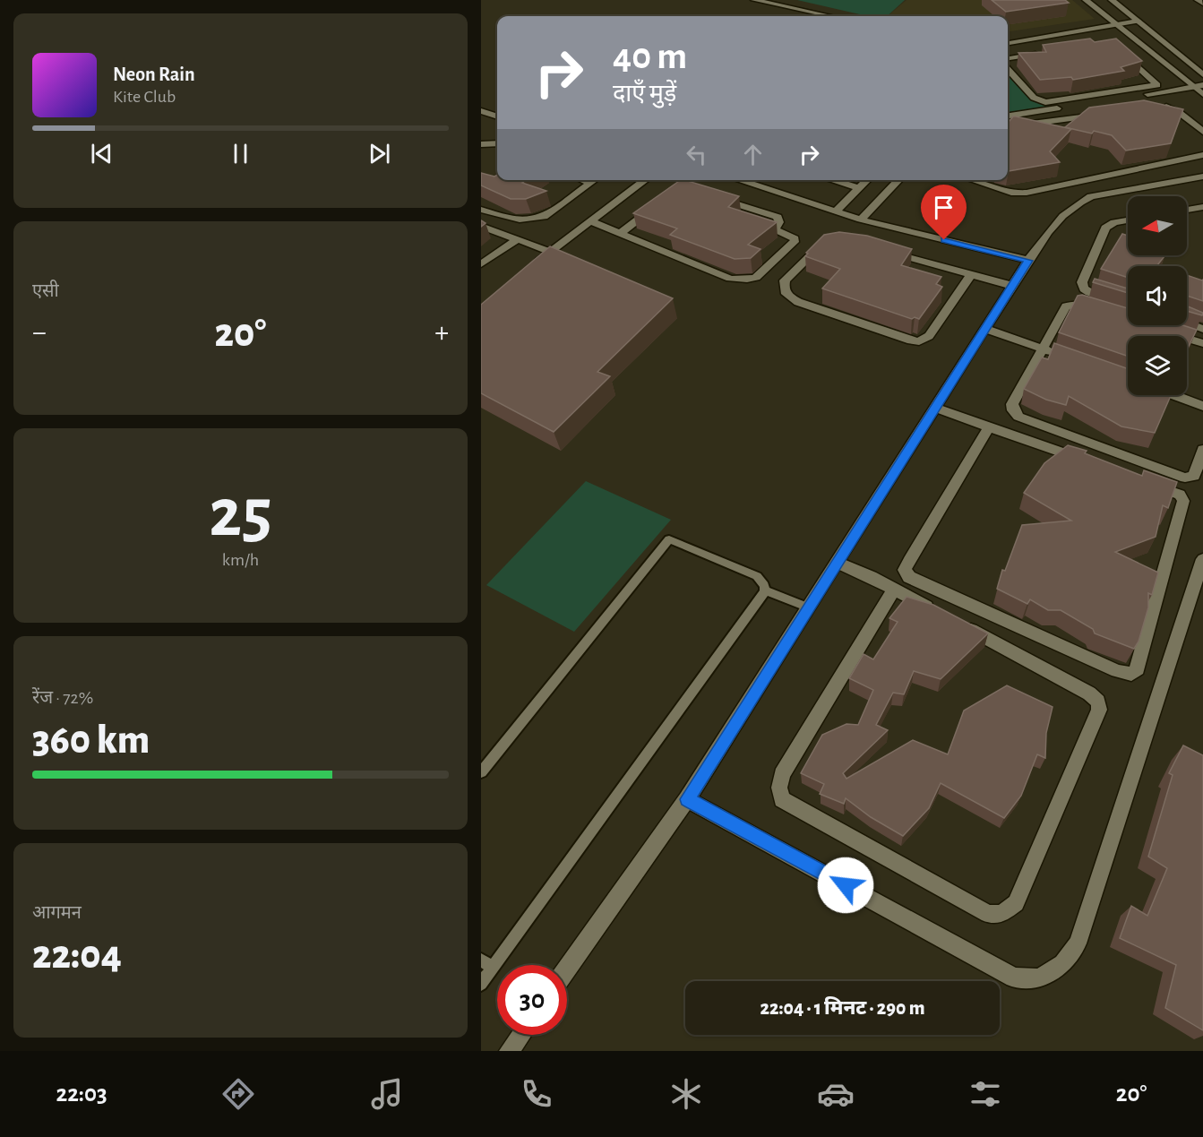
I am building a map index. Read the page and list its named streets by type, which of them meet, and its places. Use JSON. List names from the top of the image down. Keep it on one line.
{"north":"left","page":{"turn":["40 m","दाएँ मुड़ें"],"song":["Neon Rain","Kite Club"],"tile":["एसी",["25","km/h"],["रेंज · 72%","360 km"],["आगमन","22:04"]],"heat":["−","20°","+"],"limit":"30","trip":"22:04 · 1 मिनट · 290 m","tabs":["22:03","20°"]}}
